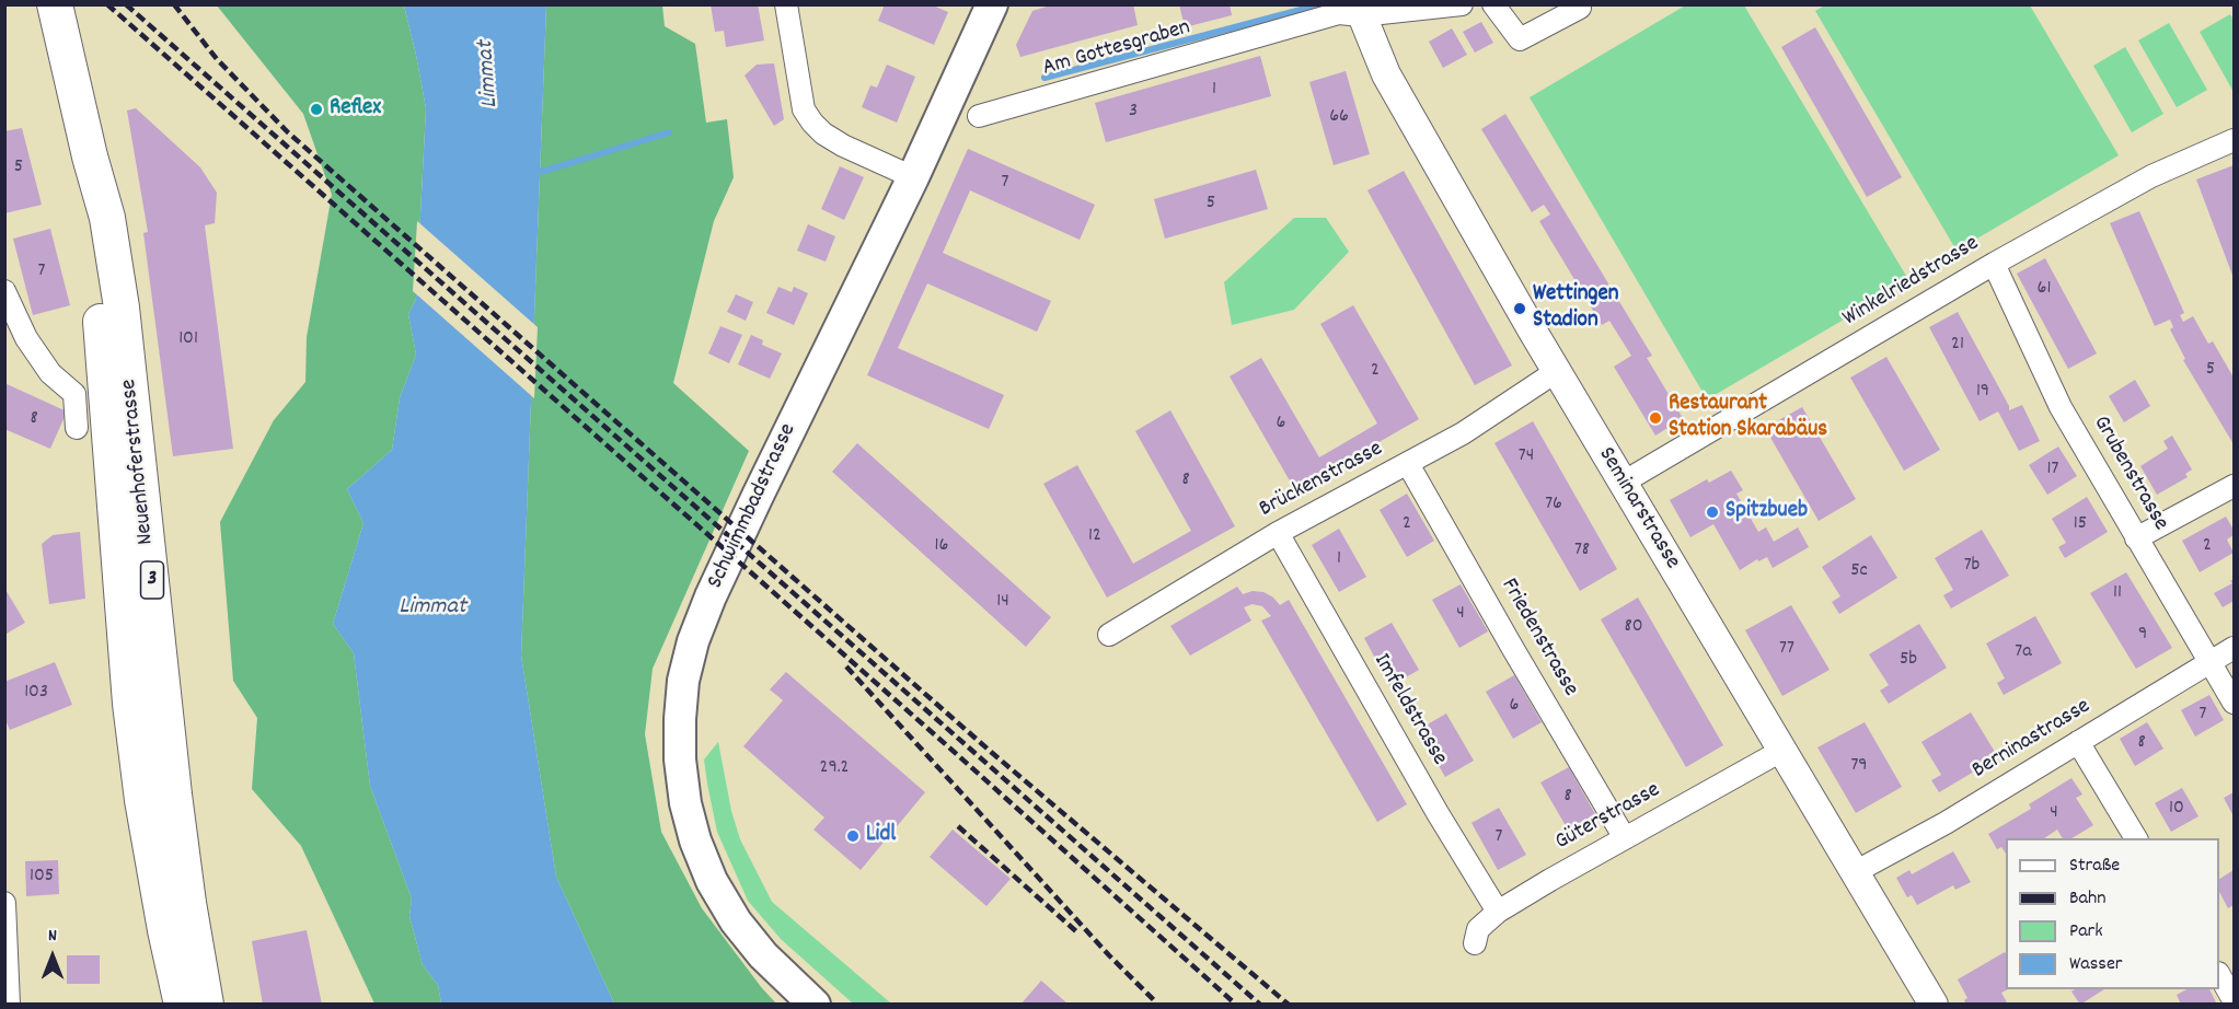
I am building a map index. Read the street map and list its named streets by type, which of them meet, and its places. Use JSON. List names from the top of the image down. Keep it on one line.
{"streets":{"main road":["Neuenhoferstrasse","Schwimmbadstrasse","3"],"street":["Am Gottesgraben","Winkelriedstrasse","Grubenstrasse","Brückenstrasse","Seminarstrasse","Friedenstrasse","Imfeldstrasse","Berninastrasse","Güterstrasse"]},"crossings":[["Am Gottesgraben","Seminarstrasse"],["Winkelriedstrasse","Grubenstrasse"],["Winkelriedstrasse","Seminarstrasse"],["Grubenstrasse","Berninastrasse"],["Brückenstrasse","Seminarstrasse"],["Brückenstrasse","Friedenstrasse"],["Brückenstrasse","Imfeldstrasse"],["Seminarstrasse","Berninastrasse"],["Seminarstrasse","Güterstrasse"],["Friedenstrasse","Güterstrasse"],["Imfeldstrasse","Güterstrasse"]],"water":["Limmat"],"places":["Reflex","Wettingen Stadion","Restaurant Station Skarabäus","Spitzbueb","Lidl"],"house_numbers":["1","3","66","5","7","5","7","61","101","21","5","2","19","8","6","74","17","8","76","2","15","12","16","2","78","1","7b","5c","11","14","4","80","9","77","7a","5b","103","6","7","8","79","29.2","8","10","4","7","105"],"legend":["Straße","Bahn","Park","Wasser"],"north":"top"}
